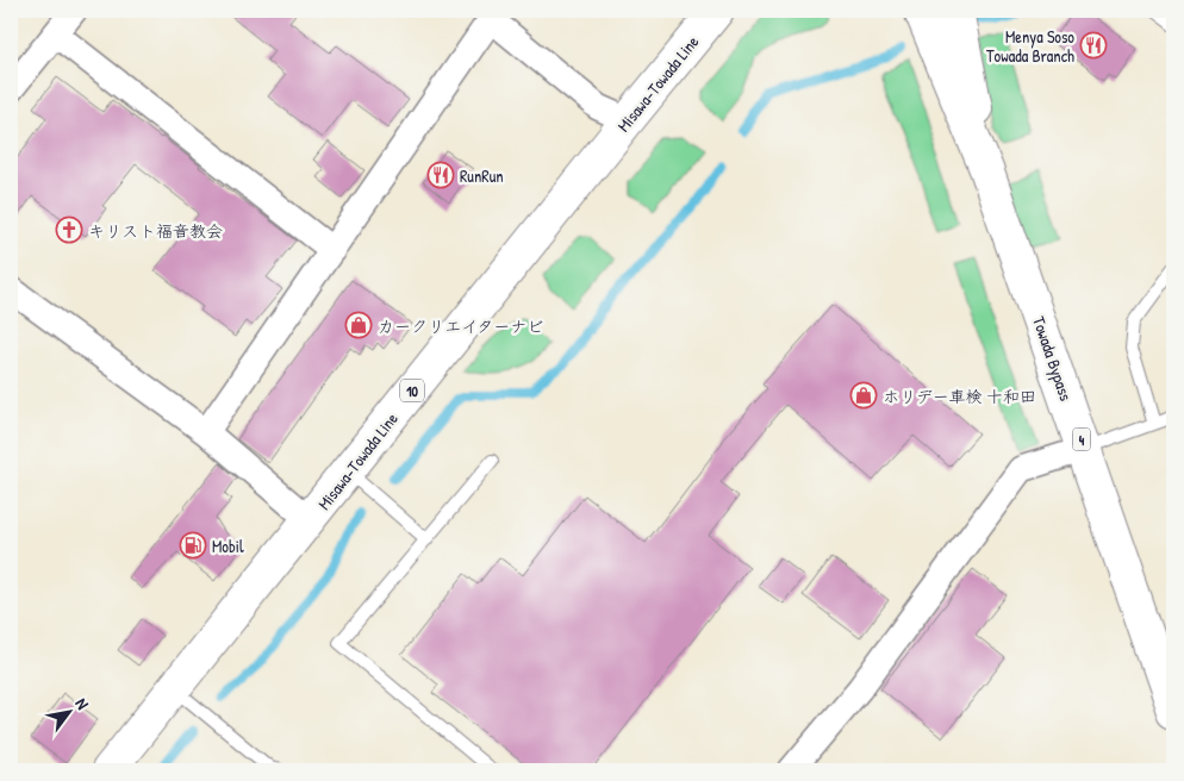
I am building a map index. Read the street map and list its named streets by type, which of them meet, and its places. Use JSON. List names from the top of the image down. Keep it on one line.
{"streets":{"main road":["Misawa-Towada Line","Towada Bypass","10","4"]},"crossings":[["Towada Bypass","4"]],"places":{"restaurant":["Menya Soso Towada Branch","RunRun"],"church":["キリスト福音教会"],"shop":["カークリエイターナビ","ホリデー車検 十和田"],"fuel station":["Mobil"]},"north":"top right"}
